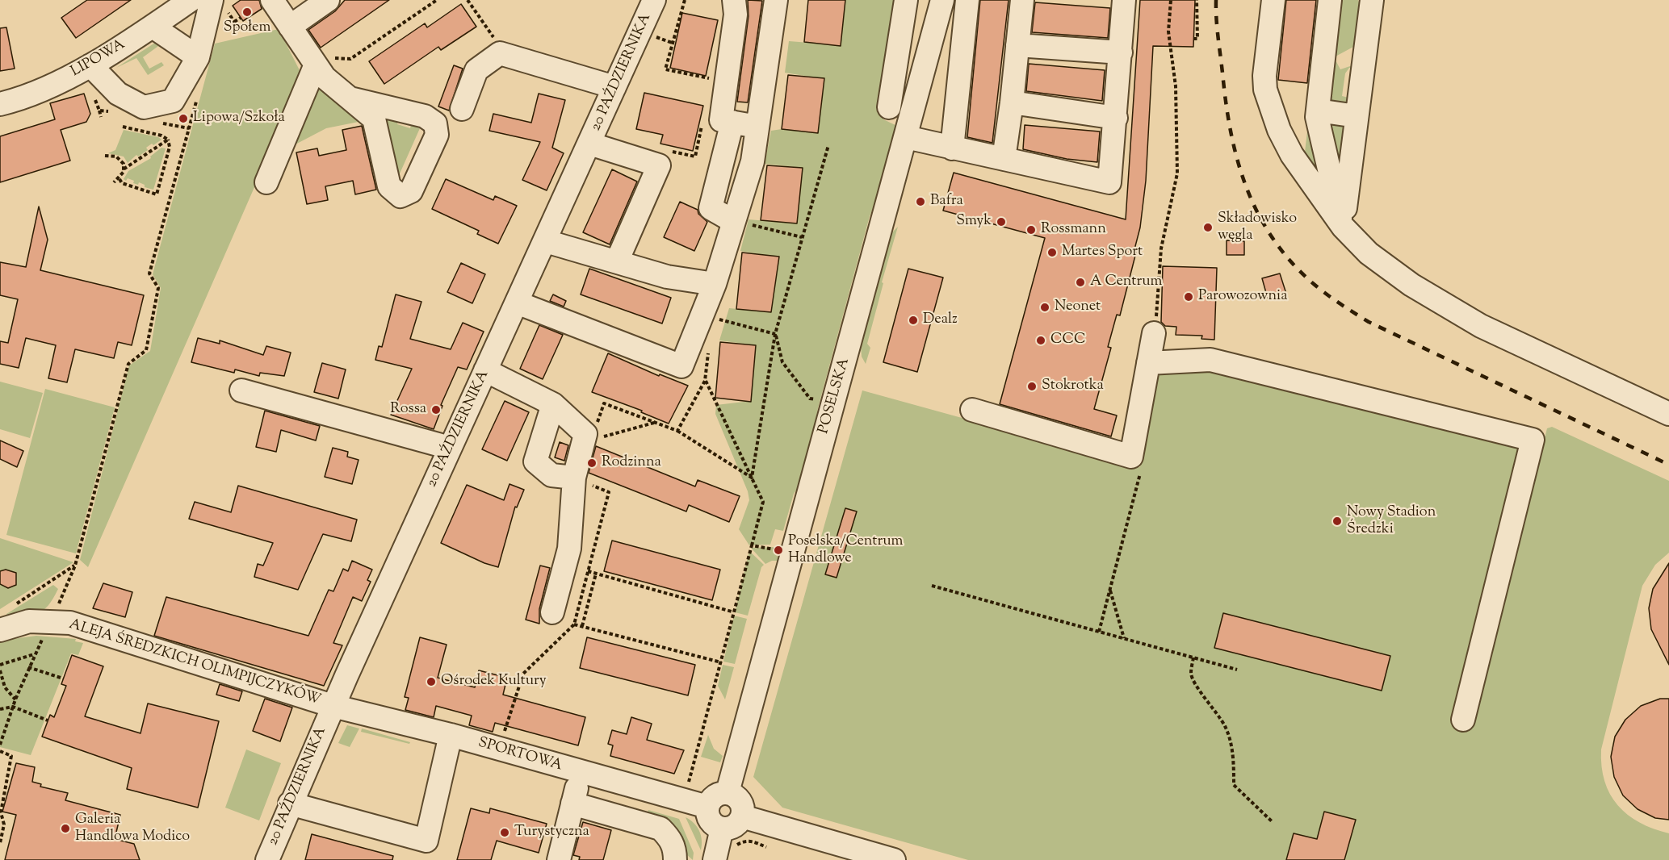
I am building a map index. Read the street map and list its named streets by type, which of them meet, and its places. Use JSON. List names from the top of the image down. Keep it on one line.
{"streets":{"street":["LIPOWA","20 PAŹDZIERNIKA","POSELSKA","ALEJA ŚREDZKICH OLIMPIJCZYKÓW","SPORTOWA"]},"crossings":[["20 PAŹDZIERNIKA","ALEJA ŚREDZKICH OLIMPIJCZYKÓW"],["20 PAŹDZIERNIKA","SPORTOWA"],["ALEJA ŚREDZKICH OLIMPIJCZYKÓW","SPORTOWA"]],"places":["Społem","Lipowa/Szkoła","Bafra","Smyk","Składowisko węgla","Rossmann","Martes Sport","A Centrum","Parowozownia","Neonet","Dealz","CCC","Stokrotka","Rossa","Rodzinna","Nowy Stadion Średzki","Poselska/Centrum Handlowe","Ośrodek Kultury","Galeria Handlowa Modico","Turystyczna"]}
